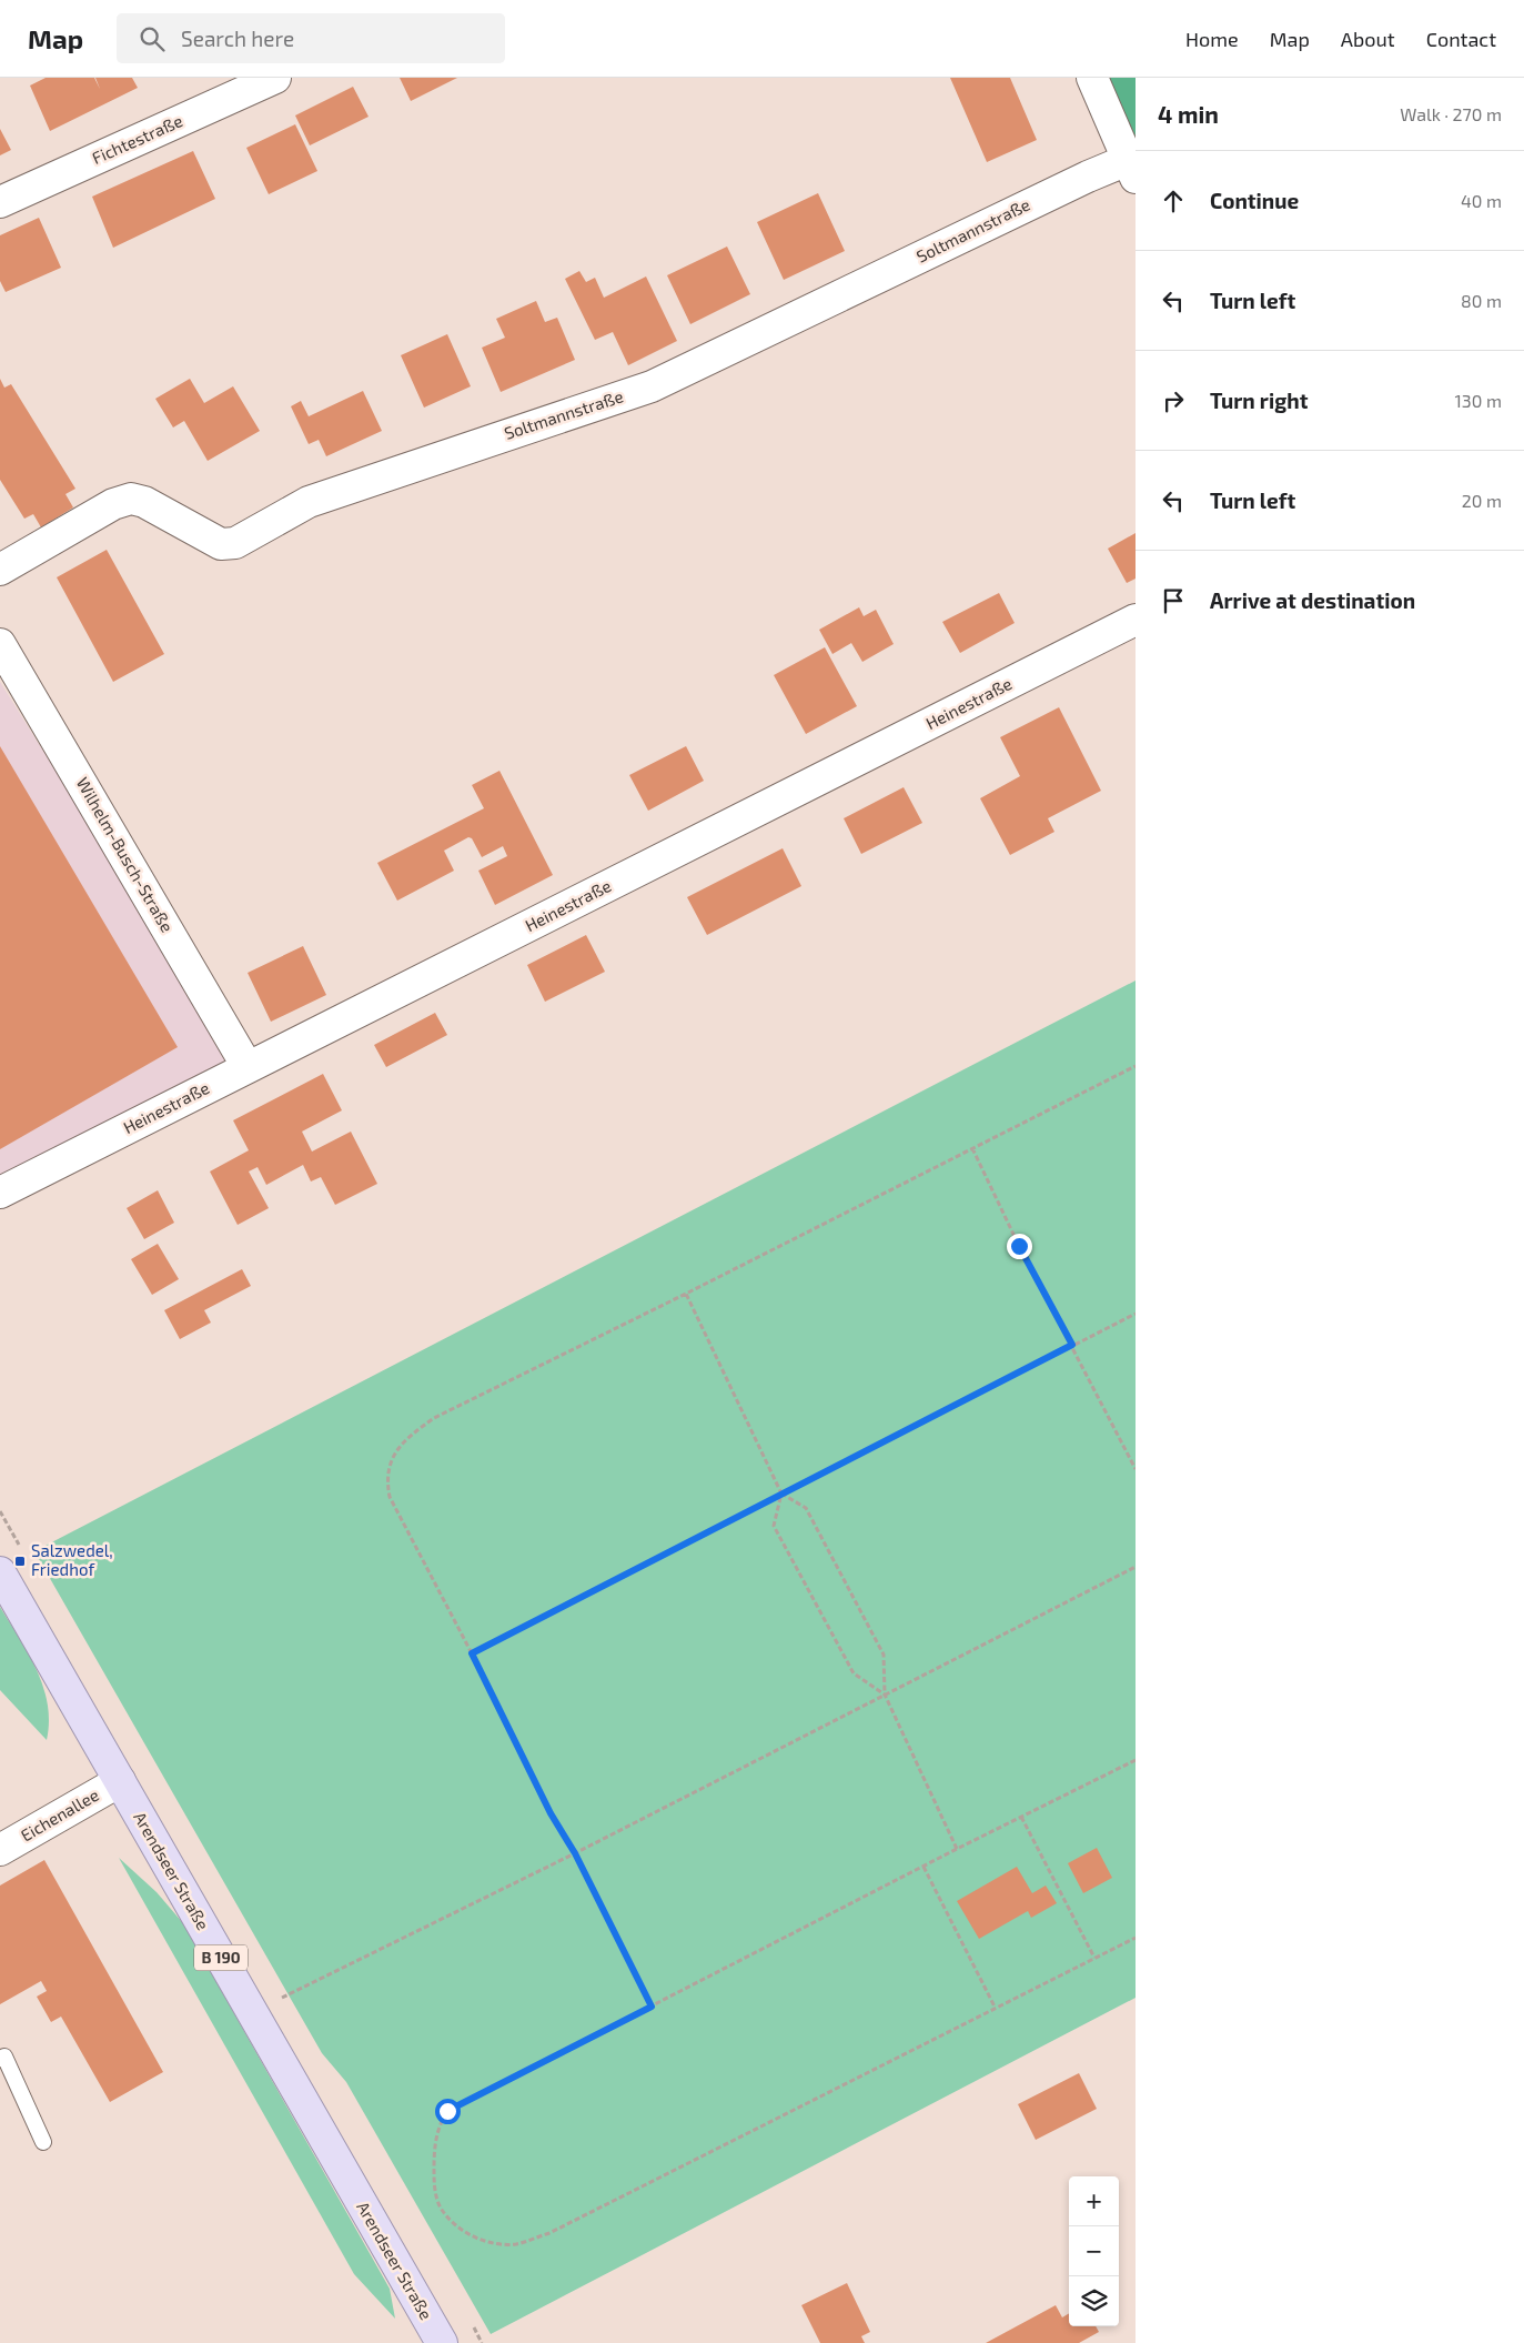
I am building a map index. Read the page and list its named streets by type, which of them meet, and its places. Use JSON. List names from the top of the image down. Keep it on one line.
{"streets":{"main road":["Arendseer Straße","B 190"],"street":["Fichtestraße","Soltmannstraße","Heinestraße","Wilhelm-Busch-Straße","Eichenallee"]},"crossings":[["Heinestraße","Wilhelm-Busch-Straße"],["Eichenallee","Arendseer Straße"]],"places":{"transit":["Salzwedel, Friedhof"]},"page":{"header":"Map","search":"Search here","nav":["Home","Map","About","Contact"],"heading":["4 min","Walk · 270 m"],"list":[["Continue","40 m"],["Turn left","80 m"],["Turn right","130 m"],["Turn left","20 m"],"Arrive at destination"],"map_buttons":["+","−"]}}
